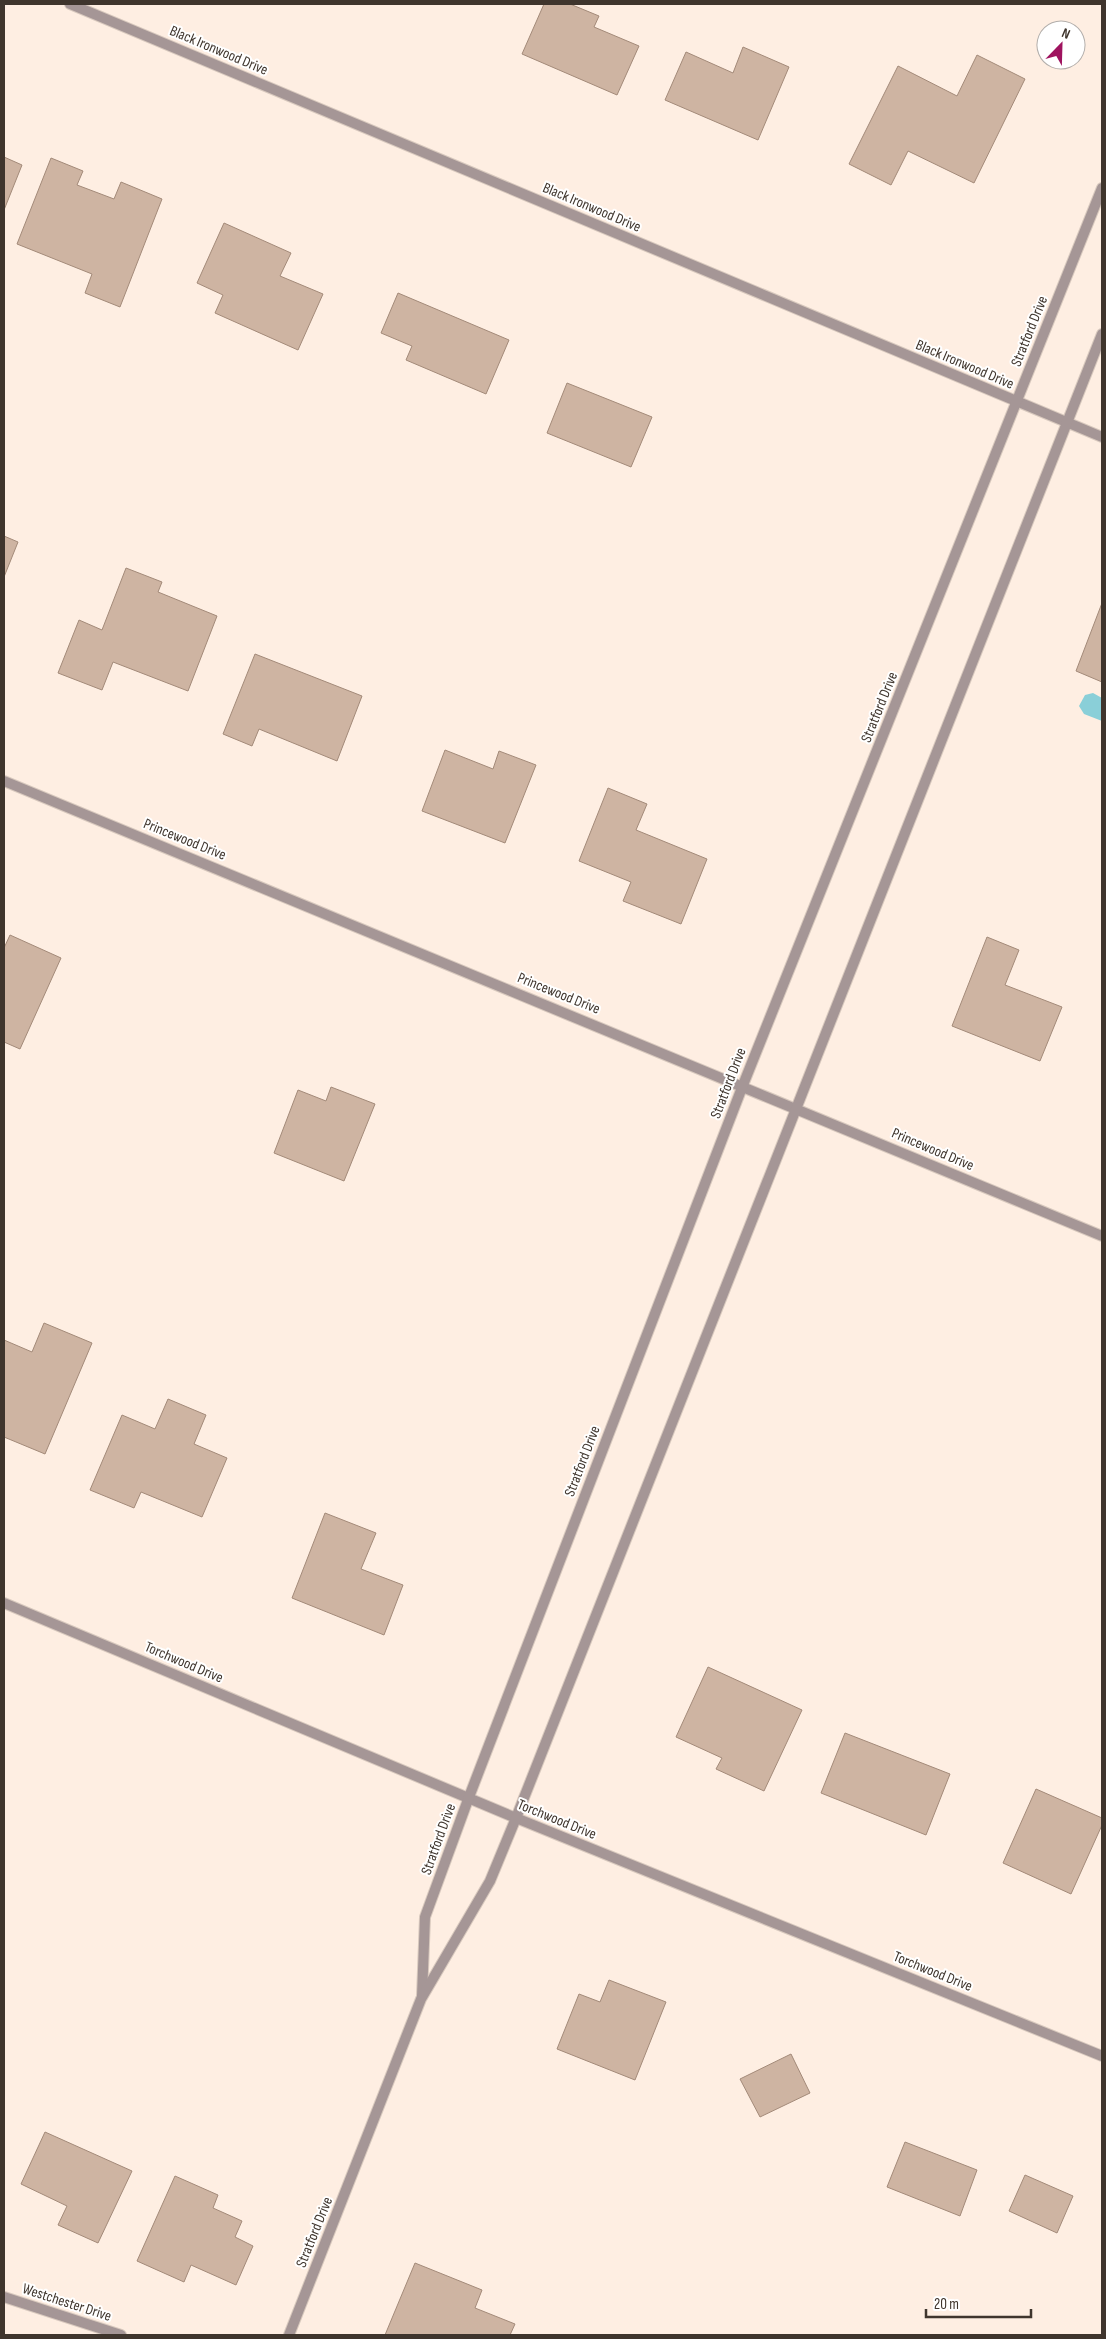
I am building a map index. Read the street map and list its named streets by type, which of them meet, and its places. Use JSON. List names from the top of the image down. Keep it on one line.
{"streets":{"street":["Black Ironwood Drive","Stratford Drive","Princewood Drive","Torchwood Drive","Westchester Drive"]},"crossings":[["Black Ironwood Drive","Stratford Drive"],["Stratford Drive","Princewood Drive"],["Stratford Drive","Torchwood Drive"]],"scale_bar":"20 m","north":"top right"}
